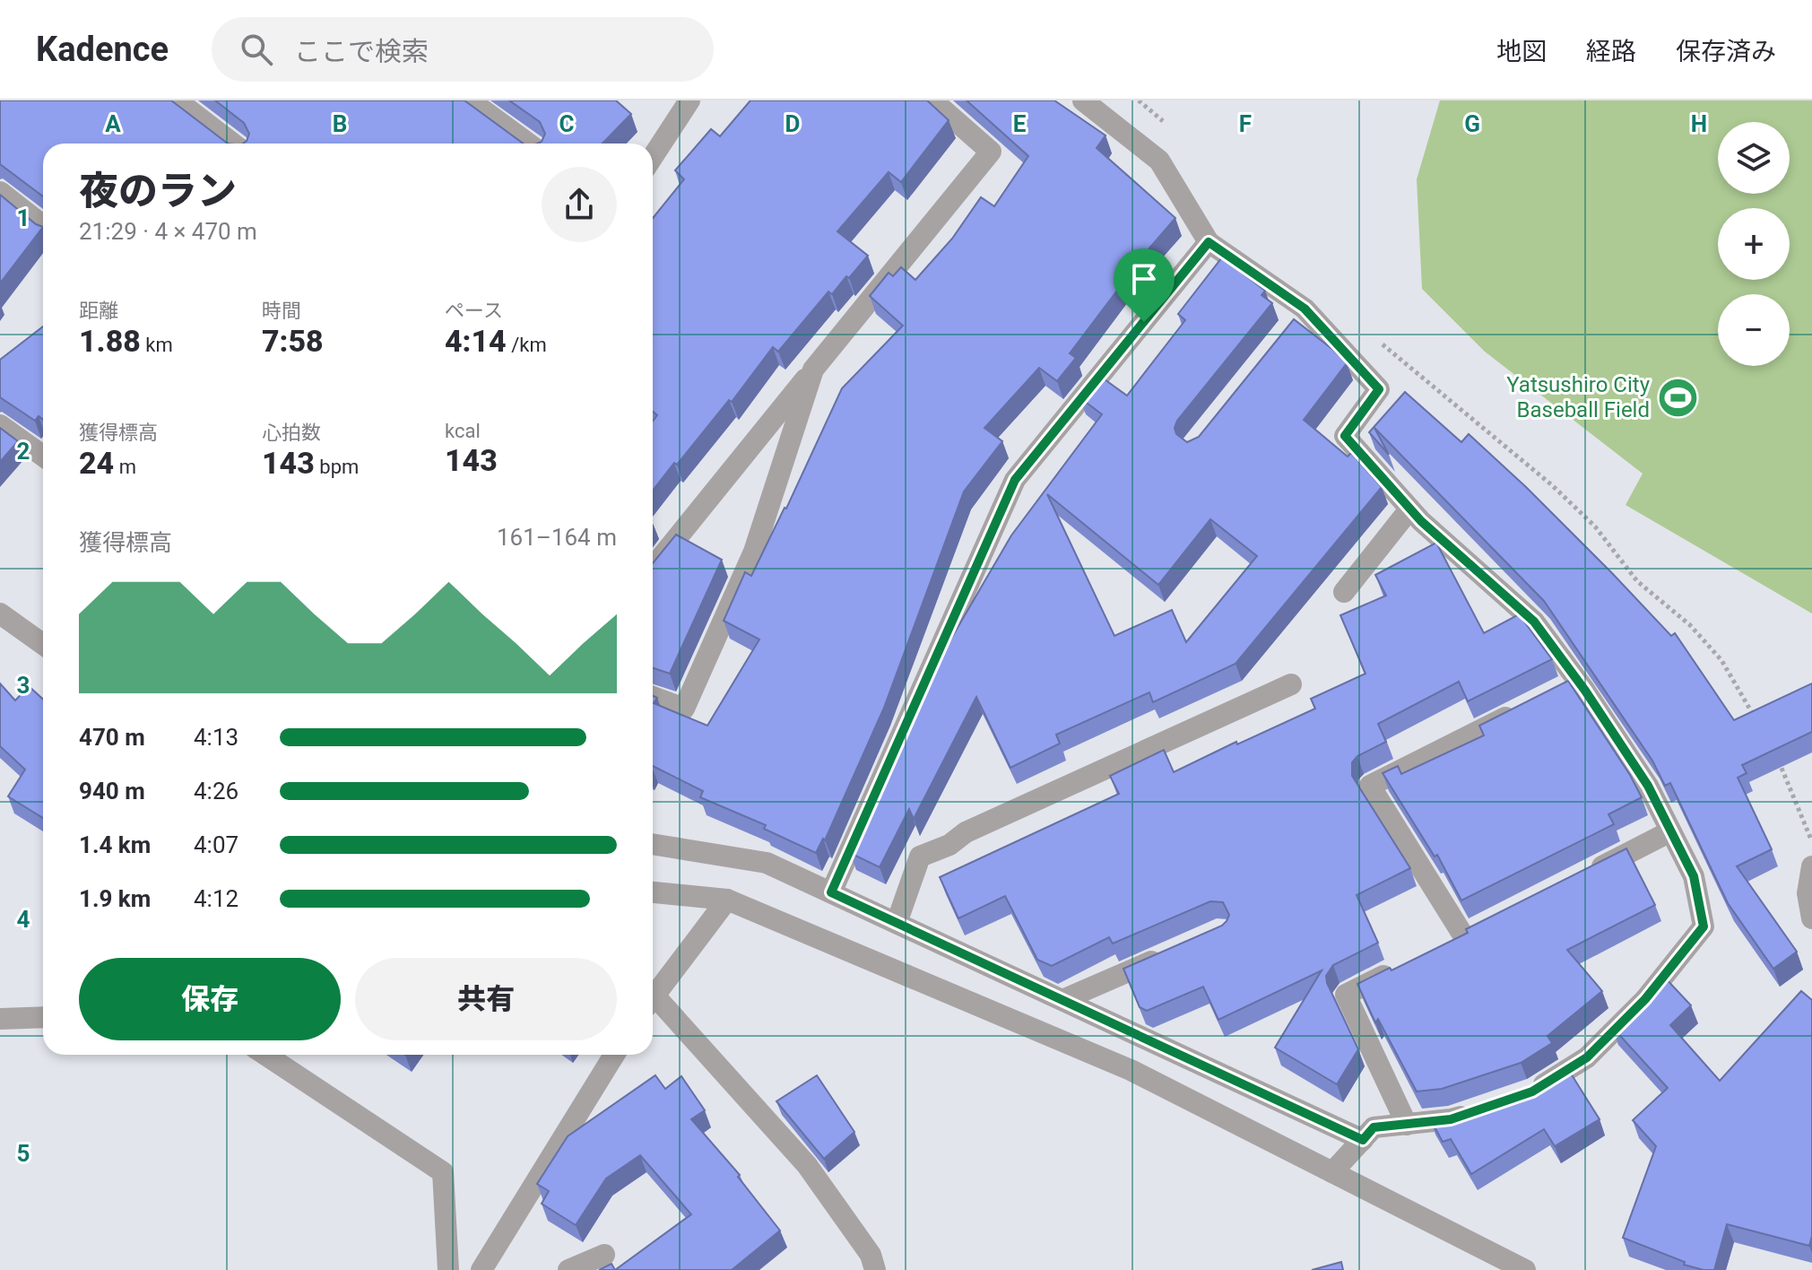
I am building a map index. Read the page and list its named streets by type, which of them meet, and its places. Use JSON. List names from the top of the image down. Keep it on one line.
{"places":{"sports":["Yatsushiro City Baseball Field"]},"page":{"header":"Kadence","search":"ここで検索","nav":["地図","経路","保存済み"],"map_buttons":["+","−"],"heading":["夜のラン","21:29 · 4 × 470 m"],"stats":[["距離","1.88 km"],["時間","7:58"],["ペース","4:14 /km"],["獲得標高","24 m"],["心拍数","143 bpm"],["kcal","143"]],"chart":["獲得標高","161–164 m"],"list":[{"name":"470 m","note":"4:13"},{"name":"940 m","note":"4:26"},{"name":"1.4 km","note":"4:07"},{"name":"1.9 km","note":"4:12"}],"buttons":["保存","共有"]},"grid":{"columns":["A","B","C","D","E","F","G","H"],"rows":["1","2","3","4","5"]}}
